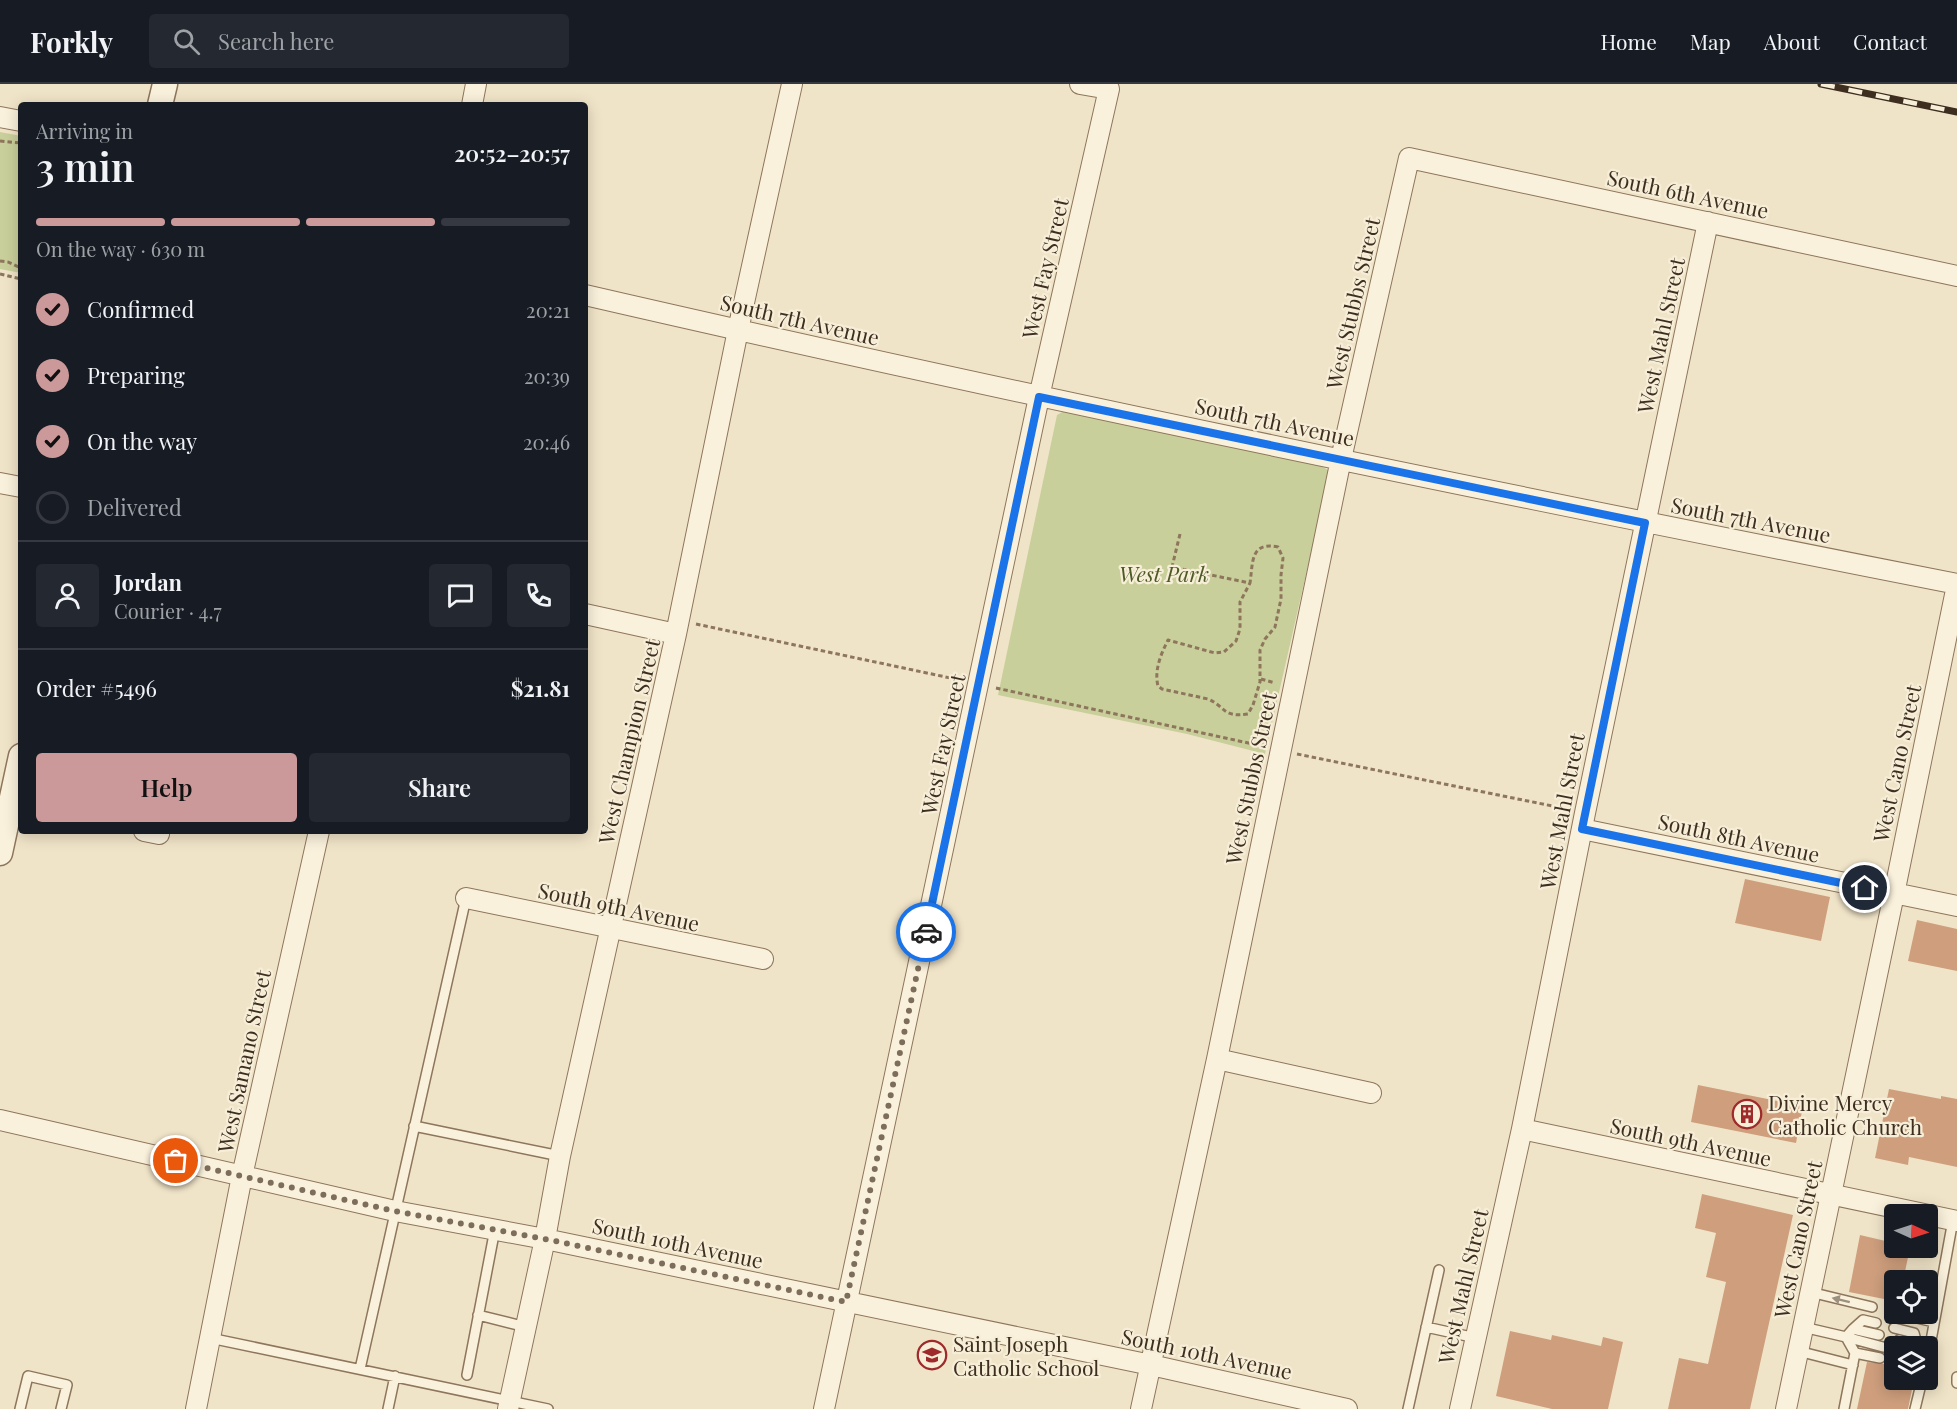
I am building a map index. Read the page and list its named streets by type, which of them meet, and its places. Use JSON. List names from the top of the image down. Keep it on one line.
{"streets":{"street":["South 6th Avenue","West Fay Street","West Stubbs Street","South 7th Avenue","West Mahl Street","West Champion Street","West Cano Street","South 8th Avenue","South 9th Avenue","West Samano Street","South 10th Avenue"]},"crossings":[["South 6th Avenue","West Stubbs Street"],["South 6th Avenue","West Mahl Street"],["West Fay Street","South 7th Avenue"],["West Fay Street","South 10th Avenue"],["West Stubbs Street","South 7th Avenue"],["West Stubbs Street","South 10th Avenue"],["South 7th Avenue","West Mahl Street"],["South 7th Avenue","West Champion Street"],["South 7th Avenue","West Cano Street"],["West Mahl Street","South 8th Avenue"],["West Mahl Street","South 9th Avenue"],["West Champion Street","South 9th Avenue"],["West Champion Street","South 10th Avenue"],["West Cano Street","South 8th Avenue"],["West Cano Street","South 9th Avenue"],["West Samano Street","South 10th Avenue"]],"parks":["West Park"],"places":{"building":["Divine Mercy Catholic Church"],"school or university":["Saint Joseph Catholic School"]},"north":"right","page":{"header":"Forkly","search":"Search here","nav":["Home","Map","About","Contact"],"heading":["3 min","Arriving in","20:52–20:57"],"panel":["Jordan","Courier · 4.7","Order #5496","$21.81"],"bar":"On the way · 630 m","list":[["Confirmed","20:21"],["Preparing","20:39"],["On the way","20:46"],"Delivered"],"buttons":["Help","Share"]}}
